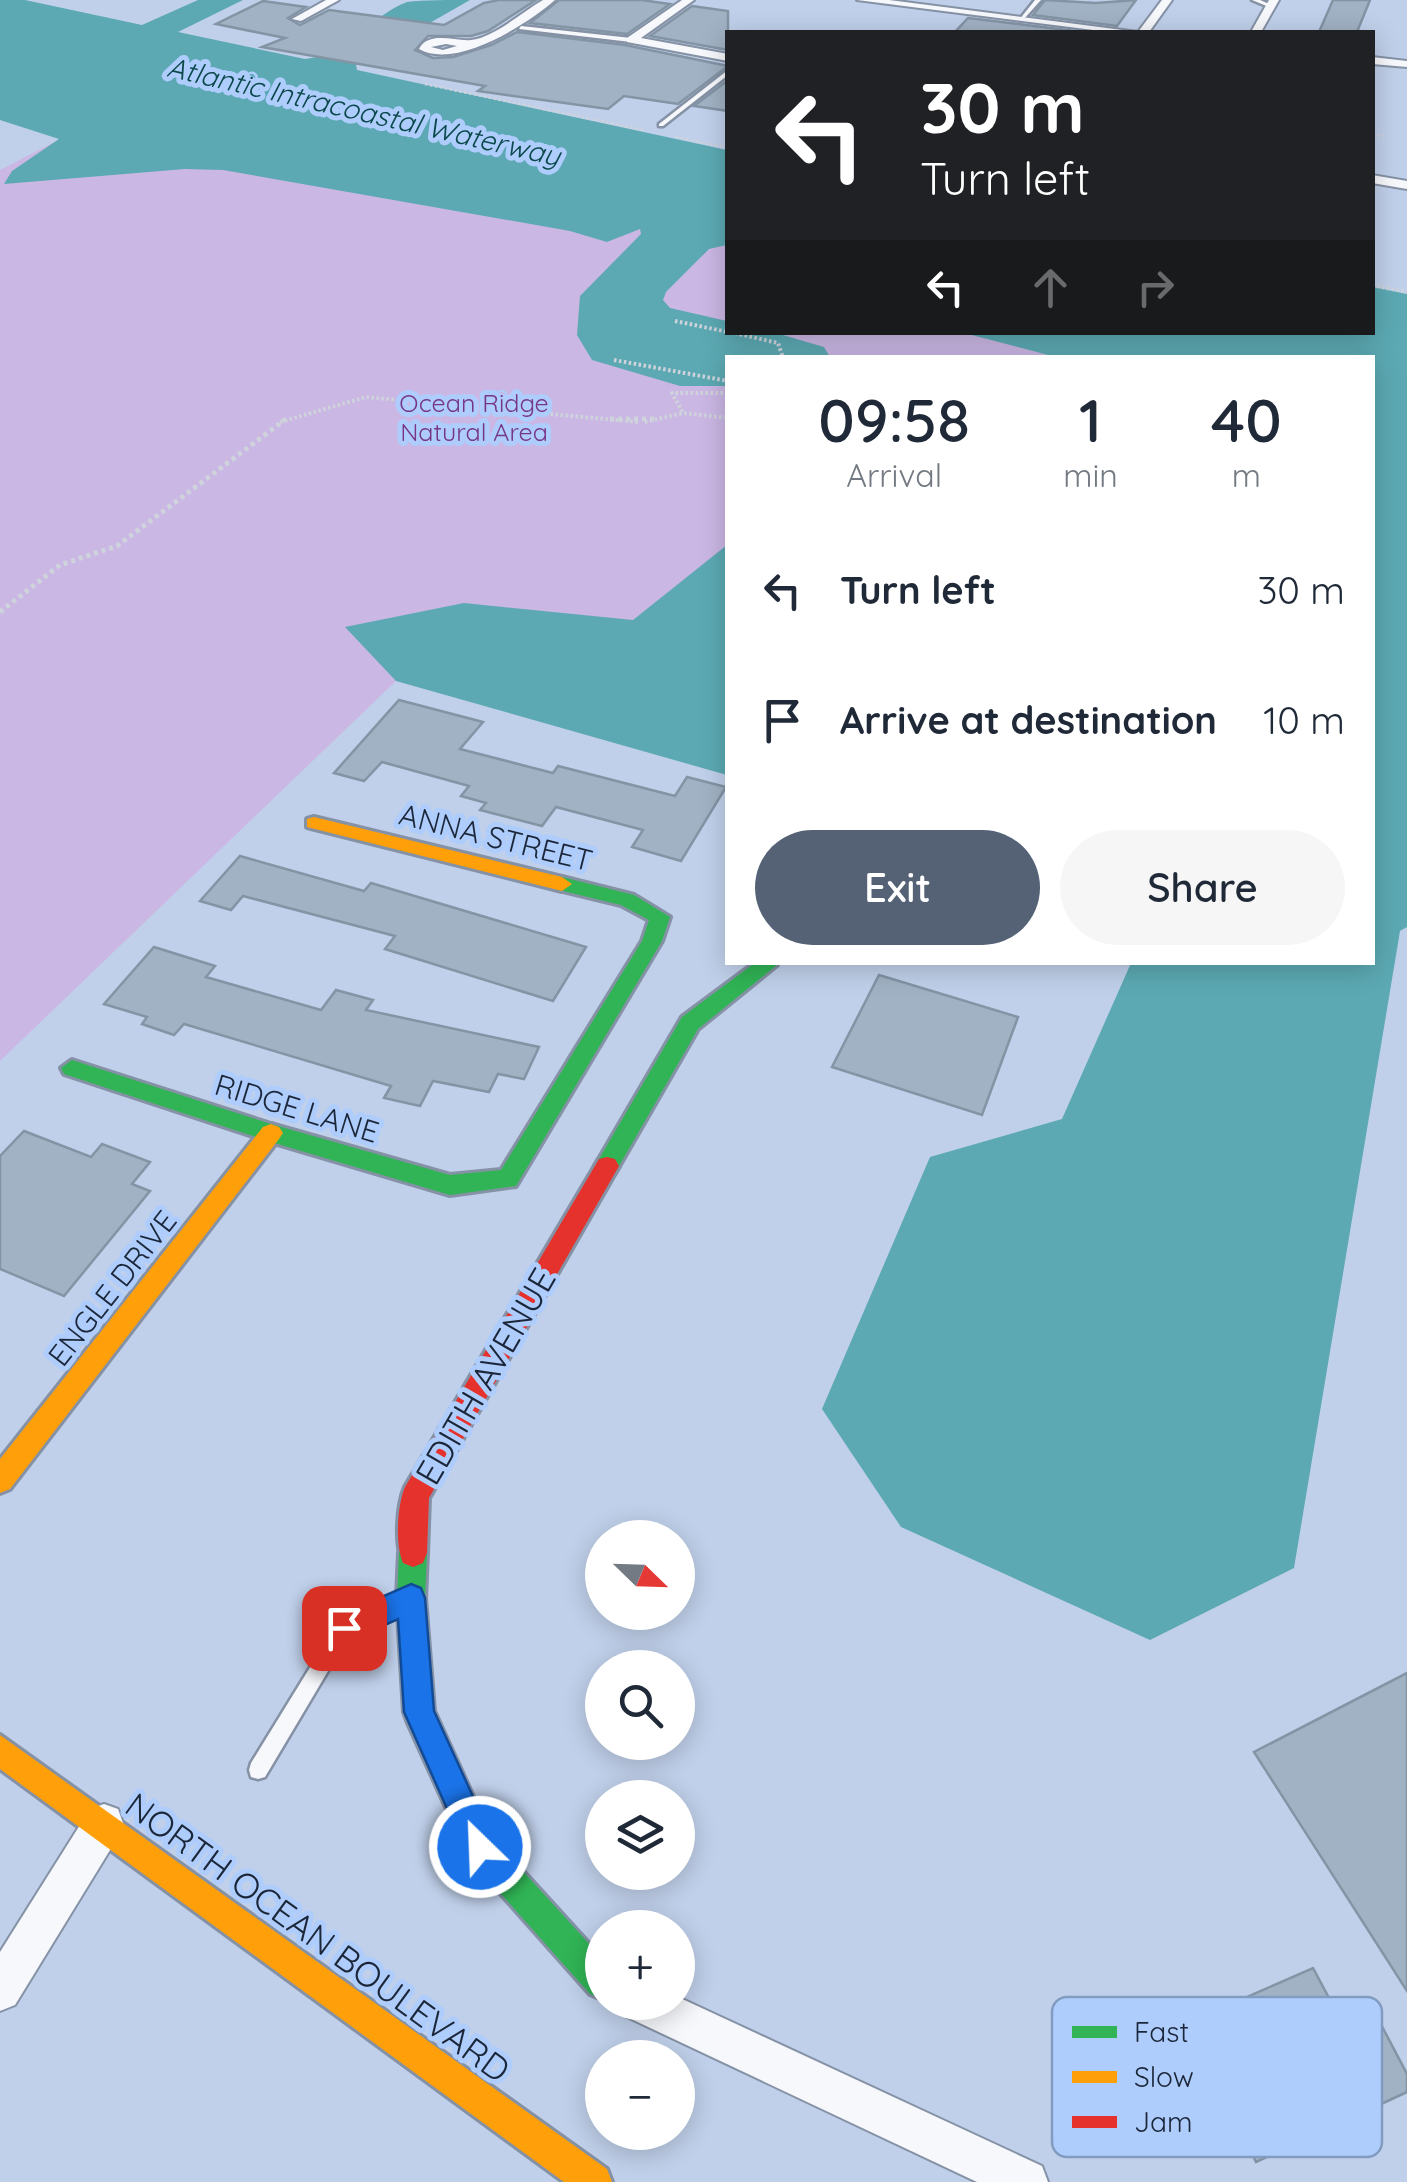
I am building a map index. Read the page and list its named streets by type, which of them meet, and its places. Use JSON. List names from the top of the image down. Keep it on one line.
{"streets":{"street":["ANNA STREET","RIDGE LANE","ENGLE DRIVE","EDITH AVENUE","NORTH OCEAN BOULEVARD"]},"crossings":[["ANNA STREET","RIDGE LANE"],["RIDGE LANE","ENGLE DRIVE"]],"water":["Atlantic Intracoastal Waterway"],"parks":["Ocean Ridge Natural Area"],"legend":["Fast","Slow","Jam"],"north":"bottom right","page":{"turn":["30 m","Turn left"],"eta":["09:58","Arrival","1","min","40","m"],"list":[{"name":"Turn left","value":"30 m"},{"name":"Arrive at destination","value":"10 m"}],"buttons":["Exit","Share"],"map_buttons":["+","−"]}}
